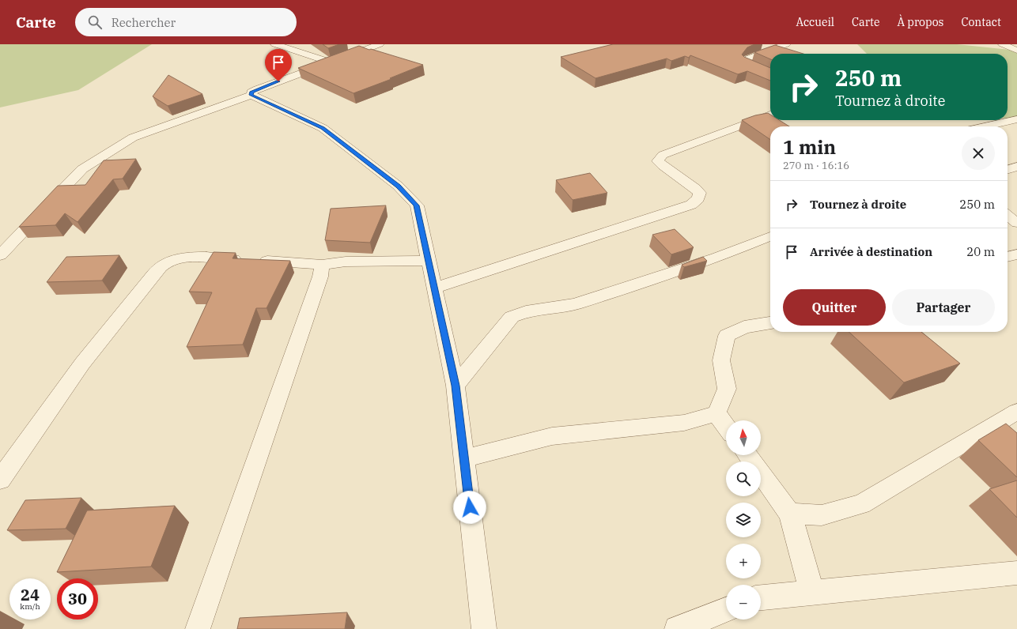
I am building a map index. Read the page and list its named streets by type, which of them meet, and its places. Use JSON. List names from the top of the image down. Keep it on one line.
{"north":"top","page":{"header":"Carte","search":"Rechercher","nav":["Accueil","Carte","À propos","Contact"],"turn":["250 m","Tournez à droite"],"heading":["1 min","270 m · 16:16"],"list":[{"name":"Tournez à droite","value":"250 m"},{"name":"Arrivée à destination","value":"20 m"}],"buttons":["Quitter","Partager"],"map_buttons":["+","−"],"speed":"24 km/h","limit":"30"}}
